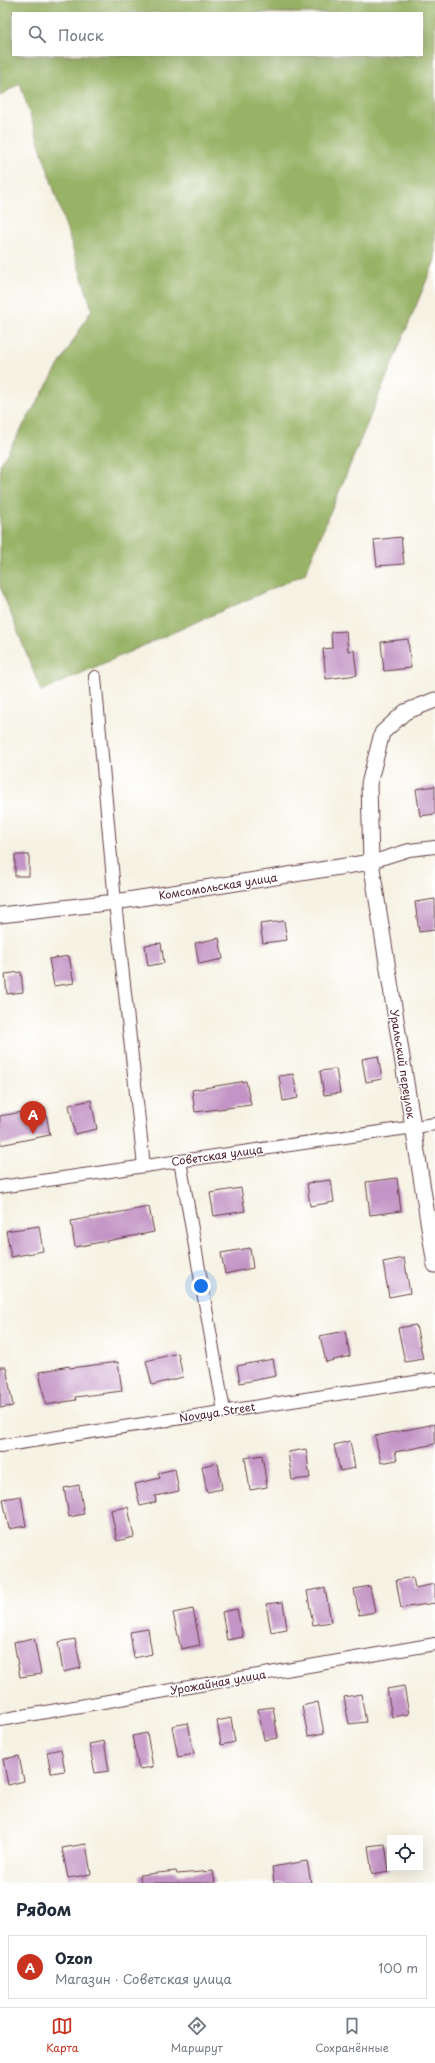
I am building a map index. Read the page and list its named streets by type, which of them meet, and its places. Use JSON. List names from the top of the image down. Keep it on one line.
{"streets":{"street":["Комсомольская улица","Уральский переулок","Советская улица","Novaya Street","Урожайная улица"]},"crossings":[["Комсомольская улица","Уральский переулок"],["Уральский переулок","Советская улица"]],"page":{"search":"Поиск","pins":"A","heading":"Рядом","list":[{"mark":"A","name":"Ozon","note":"Магазин · Советская улица","value":"100 m"}],"nav":["Карта","Маршрут","Сохранённые"]}}
